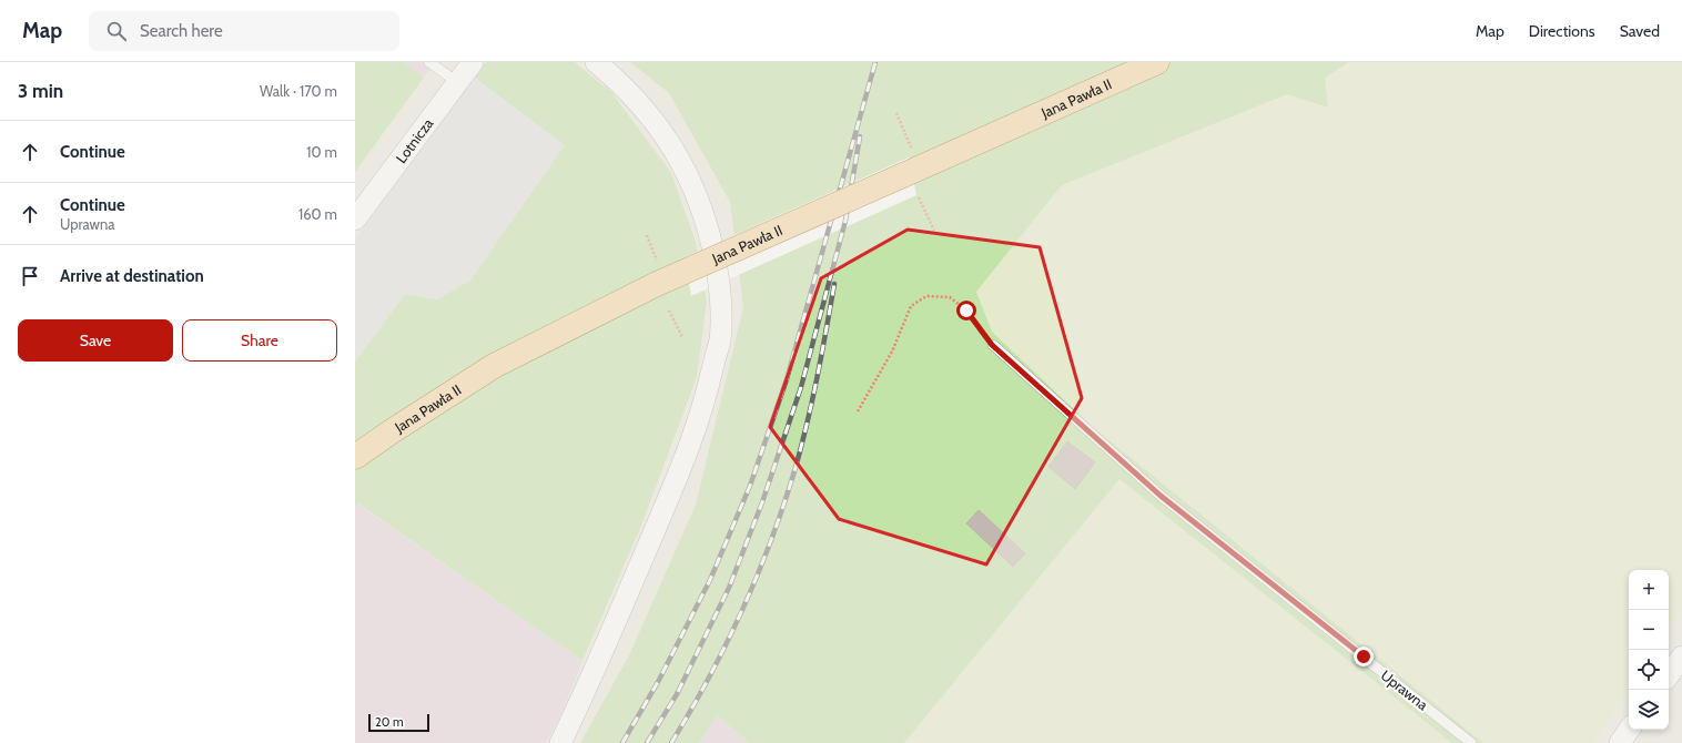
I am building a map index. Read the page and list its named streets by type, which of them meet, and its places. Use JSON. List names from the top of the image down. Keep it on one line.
{"streets":{"main road":["Jana Pawła II"],"street":["Lotnicza"],"lane":["Uprawna"]},"scale_bar":"20 m","page":{"header":"Map","search":"Search here","nav":["Map","Directions","Saved"],"heading":["3 min","Walk · 170 m"],"list":[["Continue","10 m"],["Continue","Uprawna","160 m"],"Arrive at destination"],"buttons":["Save","Share"],"map_buttons":["+","−"],"scale":"20 m"}}
